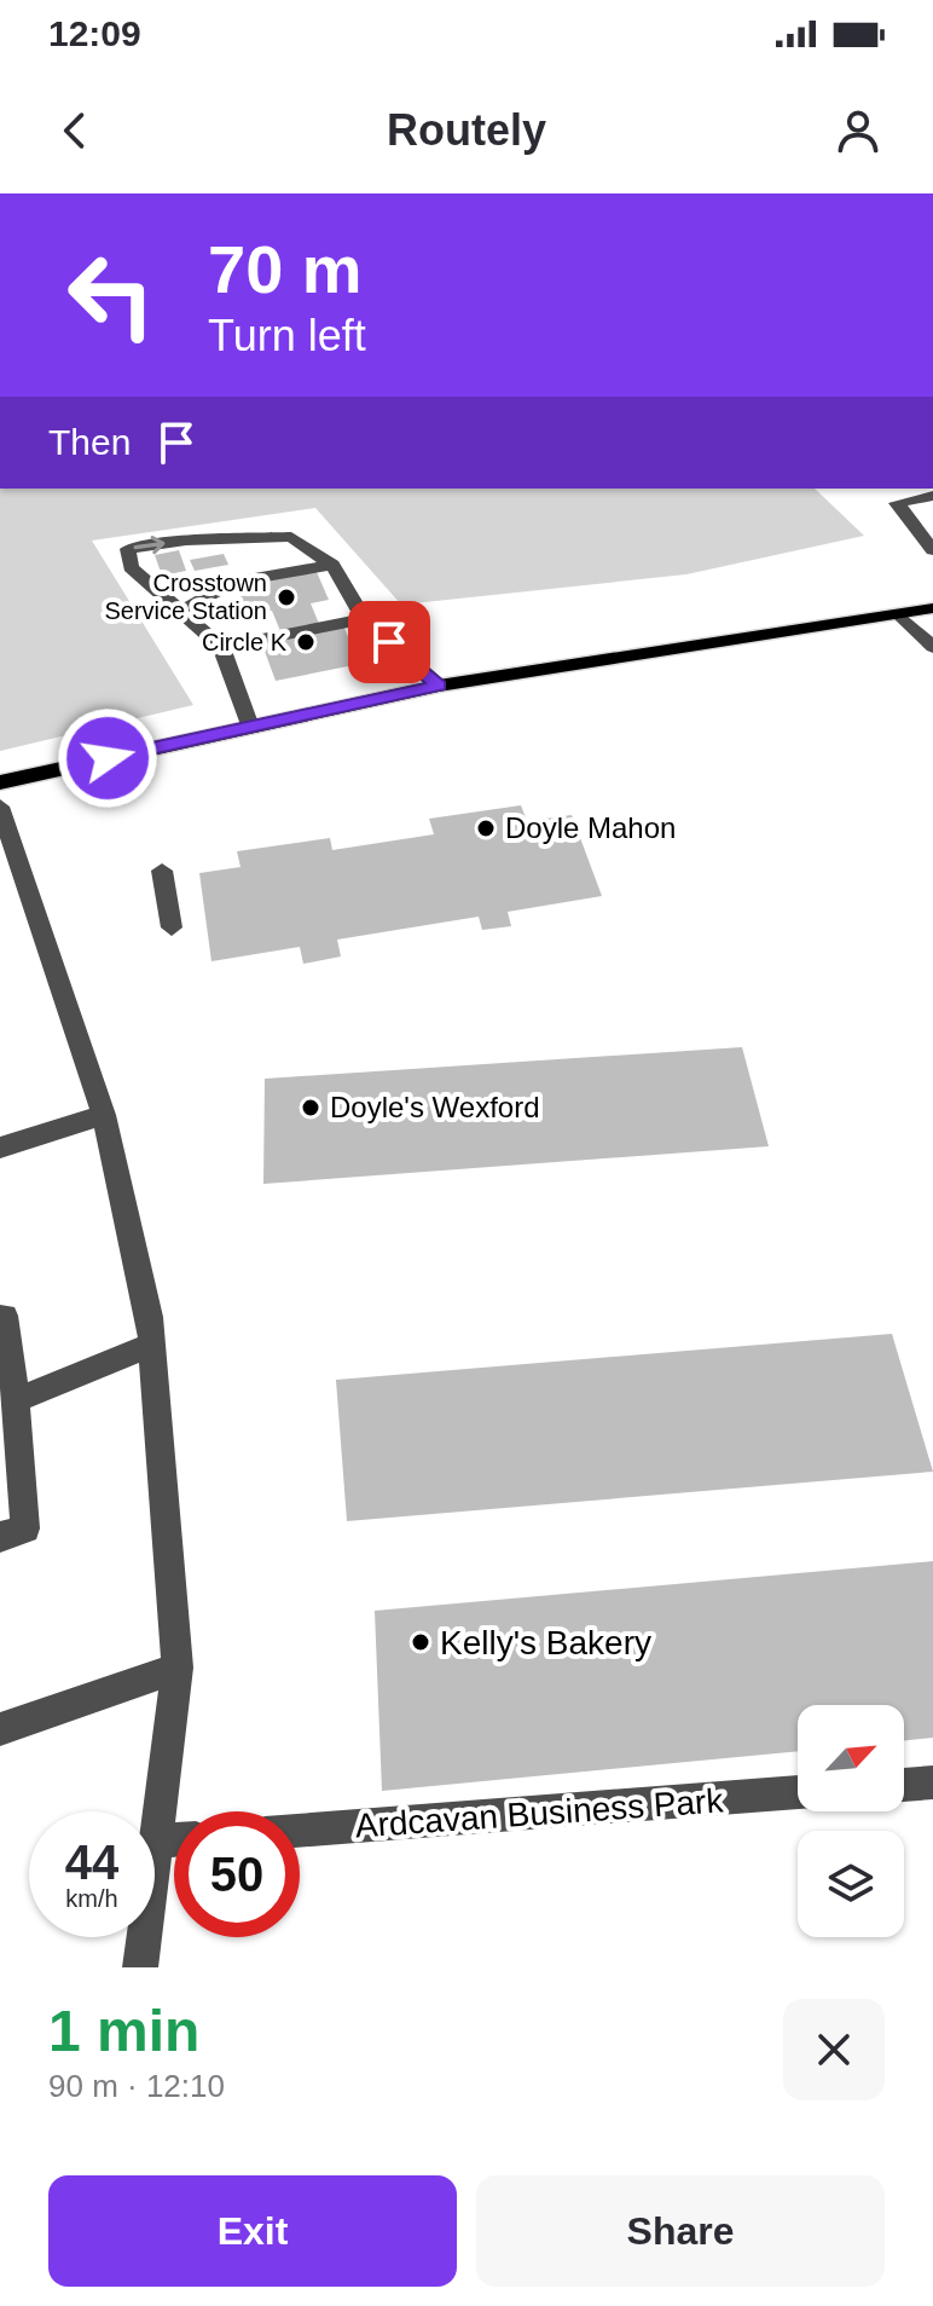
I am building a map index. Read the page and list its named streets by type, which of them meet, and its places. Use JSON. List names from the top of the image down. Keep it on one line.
{"streets":{"street":["Ardcavan Business Park"]},"places":["Crosstown Service Station","Circle K","Doyle Mahon","Doyle's Wexford","Kelly's Bakery"],"north":"top right","page":{"status":"12:09","header":"Routely","turn":["70 m","Turn left"],"then":"Then","speed":"44 km/h","limit":"50","heading":["1 min","90 m · 12:10"],"buttons":["Exit","Share"]}}
